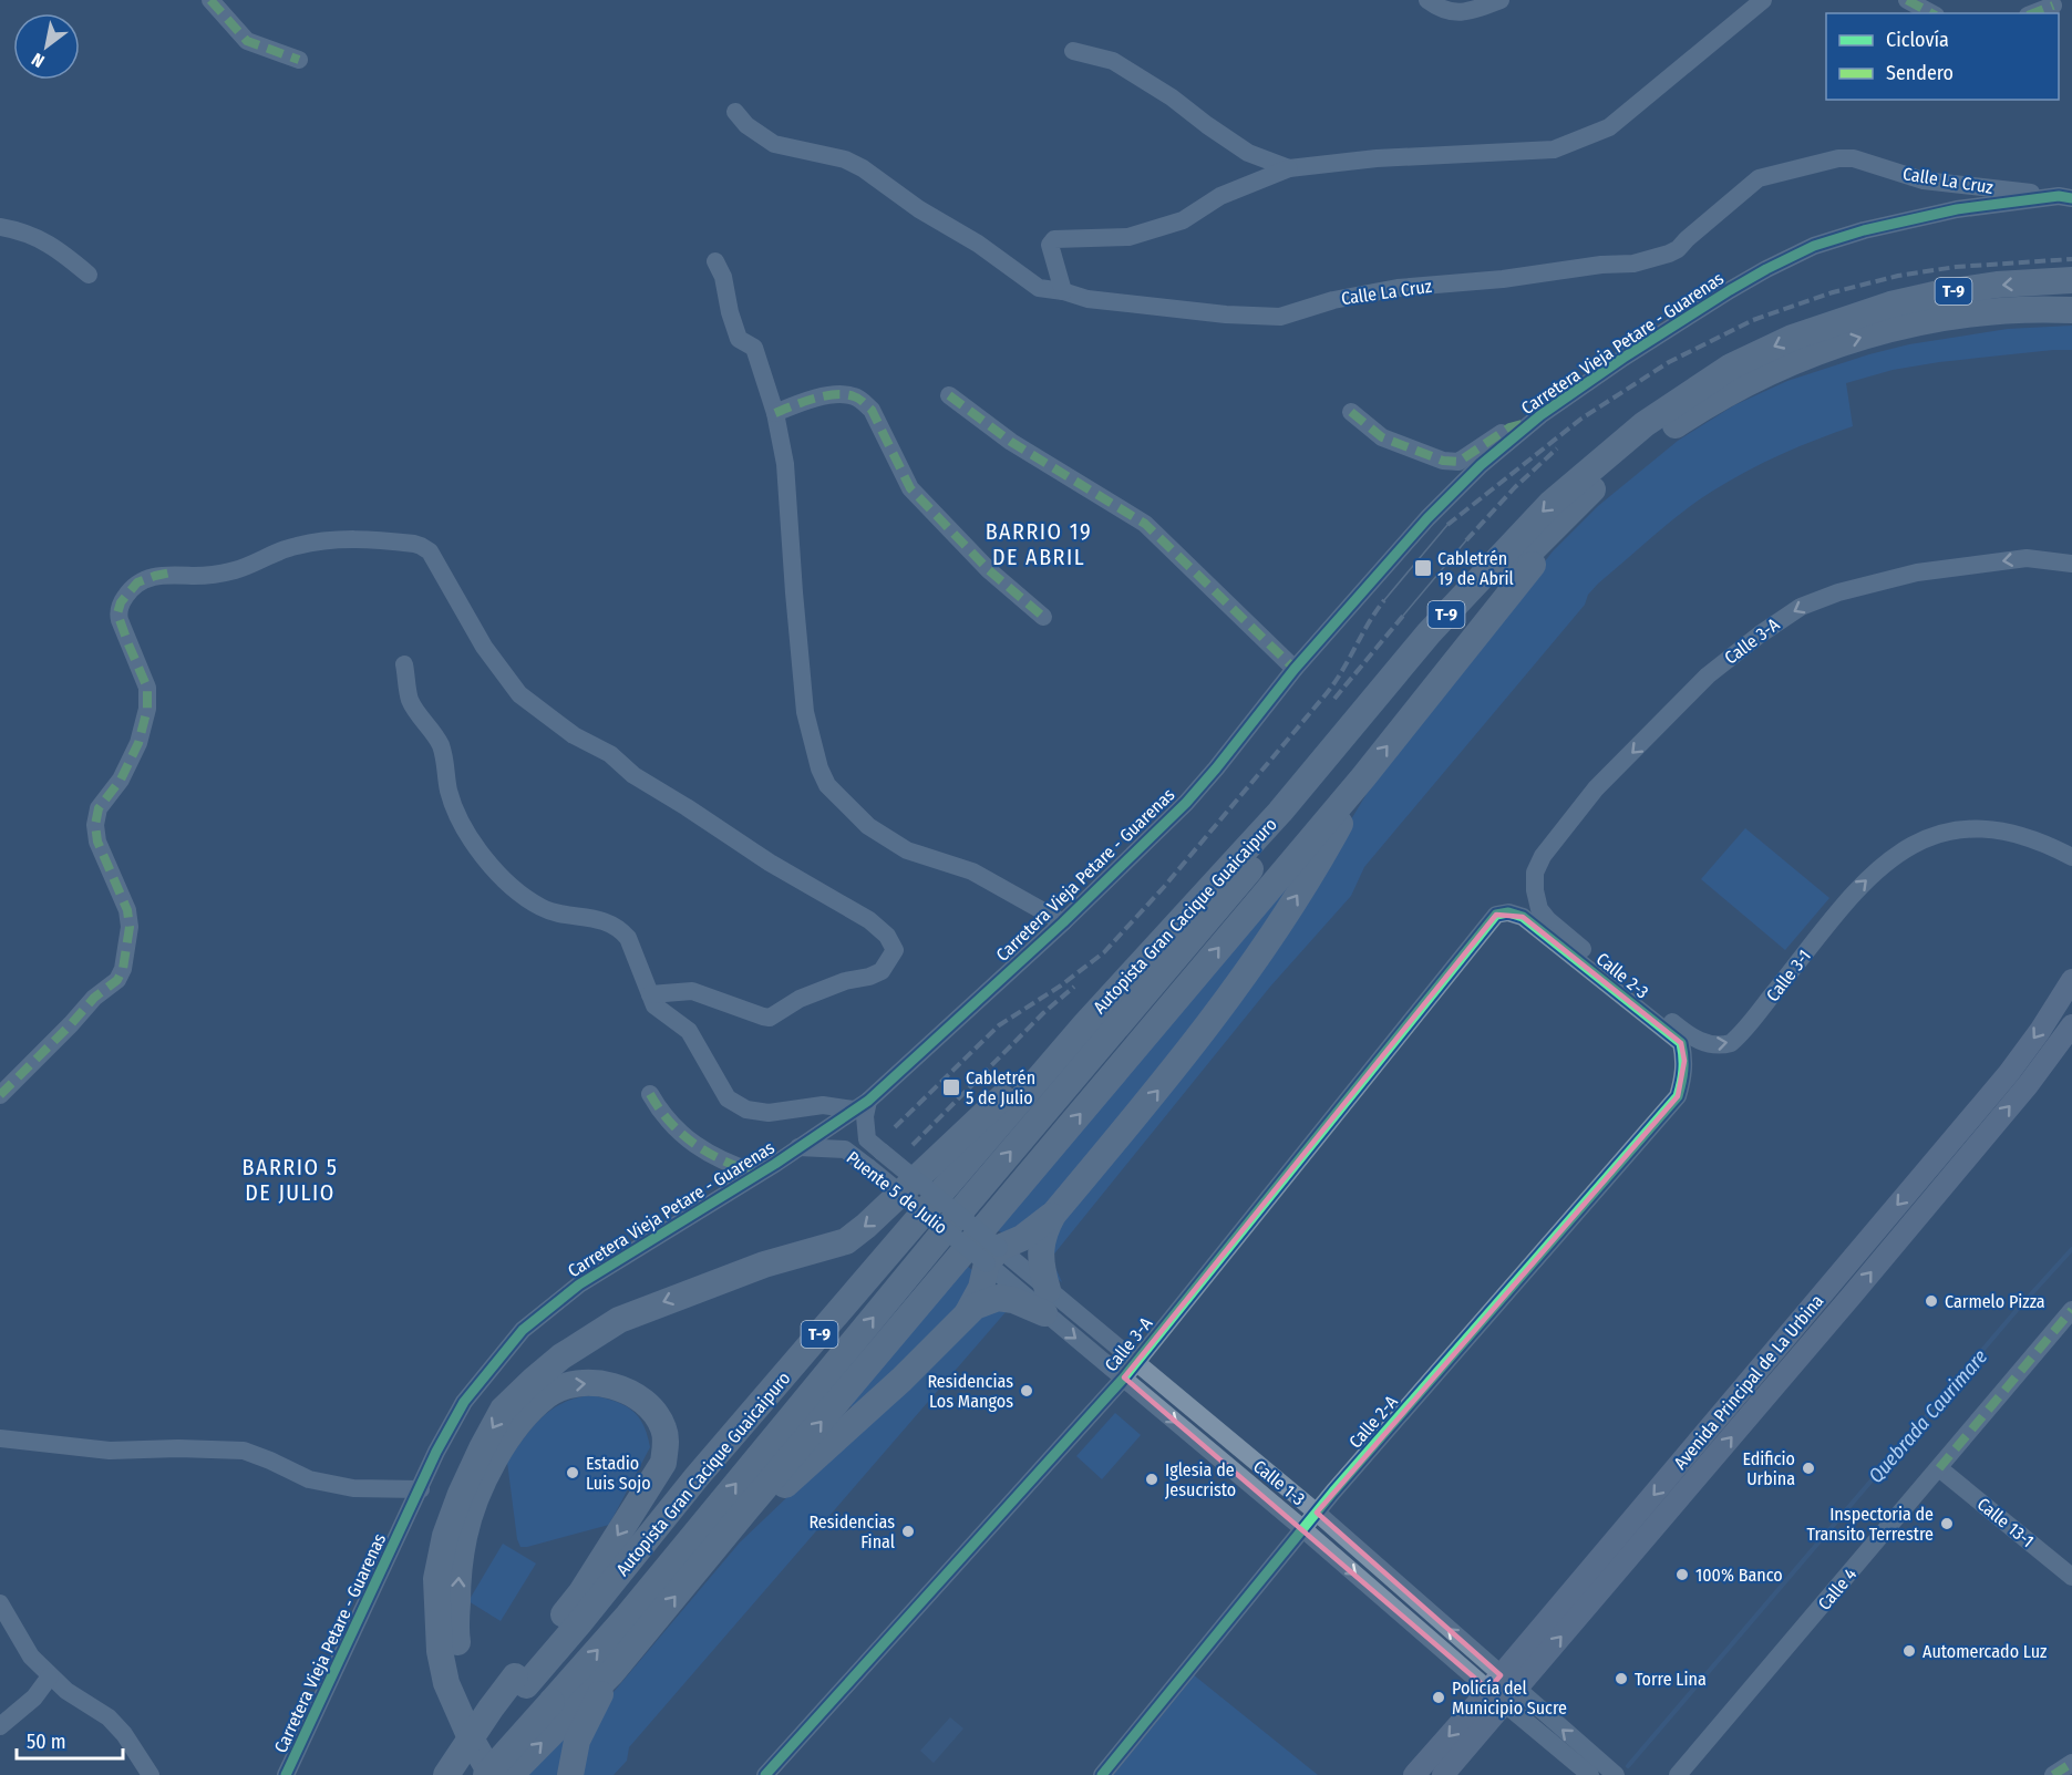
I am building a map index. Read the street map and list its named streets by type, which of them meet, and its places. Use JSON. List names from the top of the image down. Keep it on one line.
{"streets":{"highway":["T-9","Autopista Gran Cacique Guaicaipuro"],"main road":["Avenida Principal de La Urbina"],"street":["Calle La Cruz","Carretera Vieja Petare - Guarenas","Calle 3-A","Calle 2-3","Calle 3-1","Puente 5 de Julio","Calle 2-A","Calle 1-3","Calle 13-1","Calle 4"]},"crossings":[["Calle La Cruz","Carretera Vieja Petare - Guarenas"],["Carretera Vieja Petare - Guarenas","Puente 5 de Julio"],["Calle 3-A","Calle 2-3"],["Calle 3-A","Calle 3-1"],["Calle 3-A","Calle 1-3"],["Calle 2-3","Calle 2-A"],["Puente 5 de Julio","Calle 1-3"],["Avenida Principal de La Urbina","Calle 1-3"],["Calle 2-A","Calle 1-3"],["Calle 13-1","Calle 4"]],"districts":["BARRIO 19 DE ABRIL","BARRIO 5 DE JULIO"],"water":["Quebrada Caurimare"],"places":{"transit":["Cabletrén 19 de Abril","Cabletrén 5 de Julio"],"other":["Carmelo Pizza","Residencias Los Mangos","Edificio Urbina","Estadio Luis Sojo","Iglesia de Jesucristo","Inspectoria de Transito Terrestre","Residencias Final","100% Banco","Automercado Luz","Torre Lina","Policía del Municipio Sucre"]},"legend":["Ciclovía","Sendero"],"scale_bar":"50 m","north":"bottom left"}
